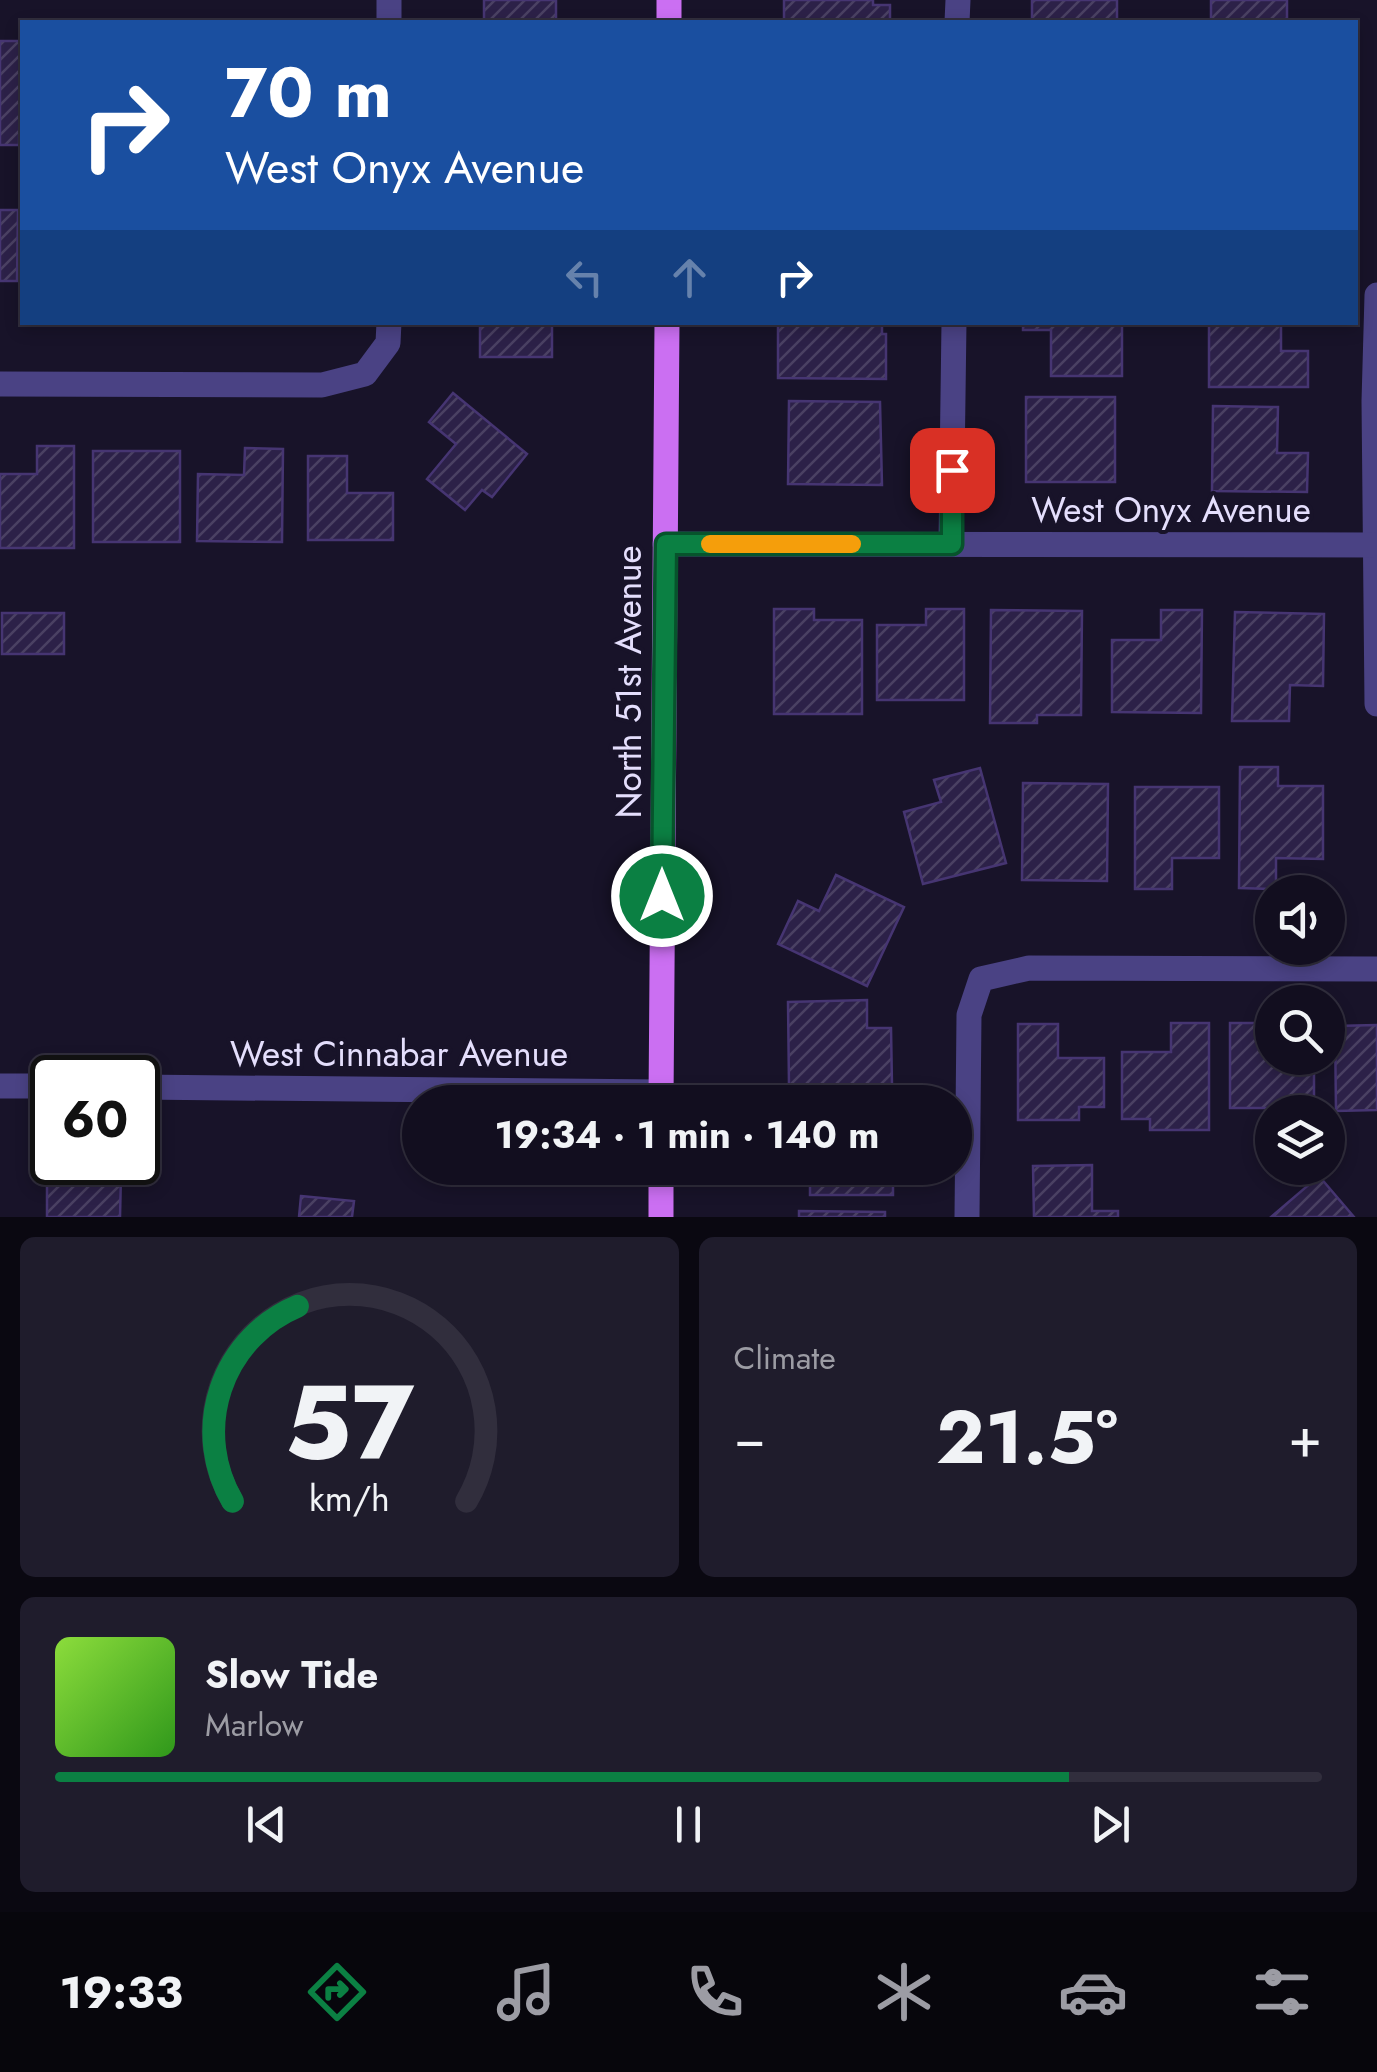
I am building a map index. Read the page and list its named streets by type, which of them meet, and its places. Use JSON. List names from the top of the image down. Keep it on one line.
{"streets":{"main road":["North 51st Avenue"],"street":["West Onyx Avenue","West Cinnabar Avenue"]},"crossings":[["West Onyx Avenue","North 51st Avenue"]],"page":{"turn":["70 m","West Onyx Avenue"],"limit":"60","trip":"19:34 · 1 min · 140 m","tile":"Climate","heat":["−","21.5°","+"],"song":["Slow Tide","Marlow"],"tabs":"19:33","gauge":["57","km/h"]}}
